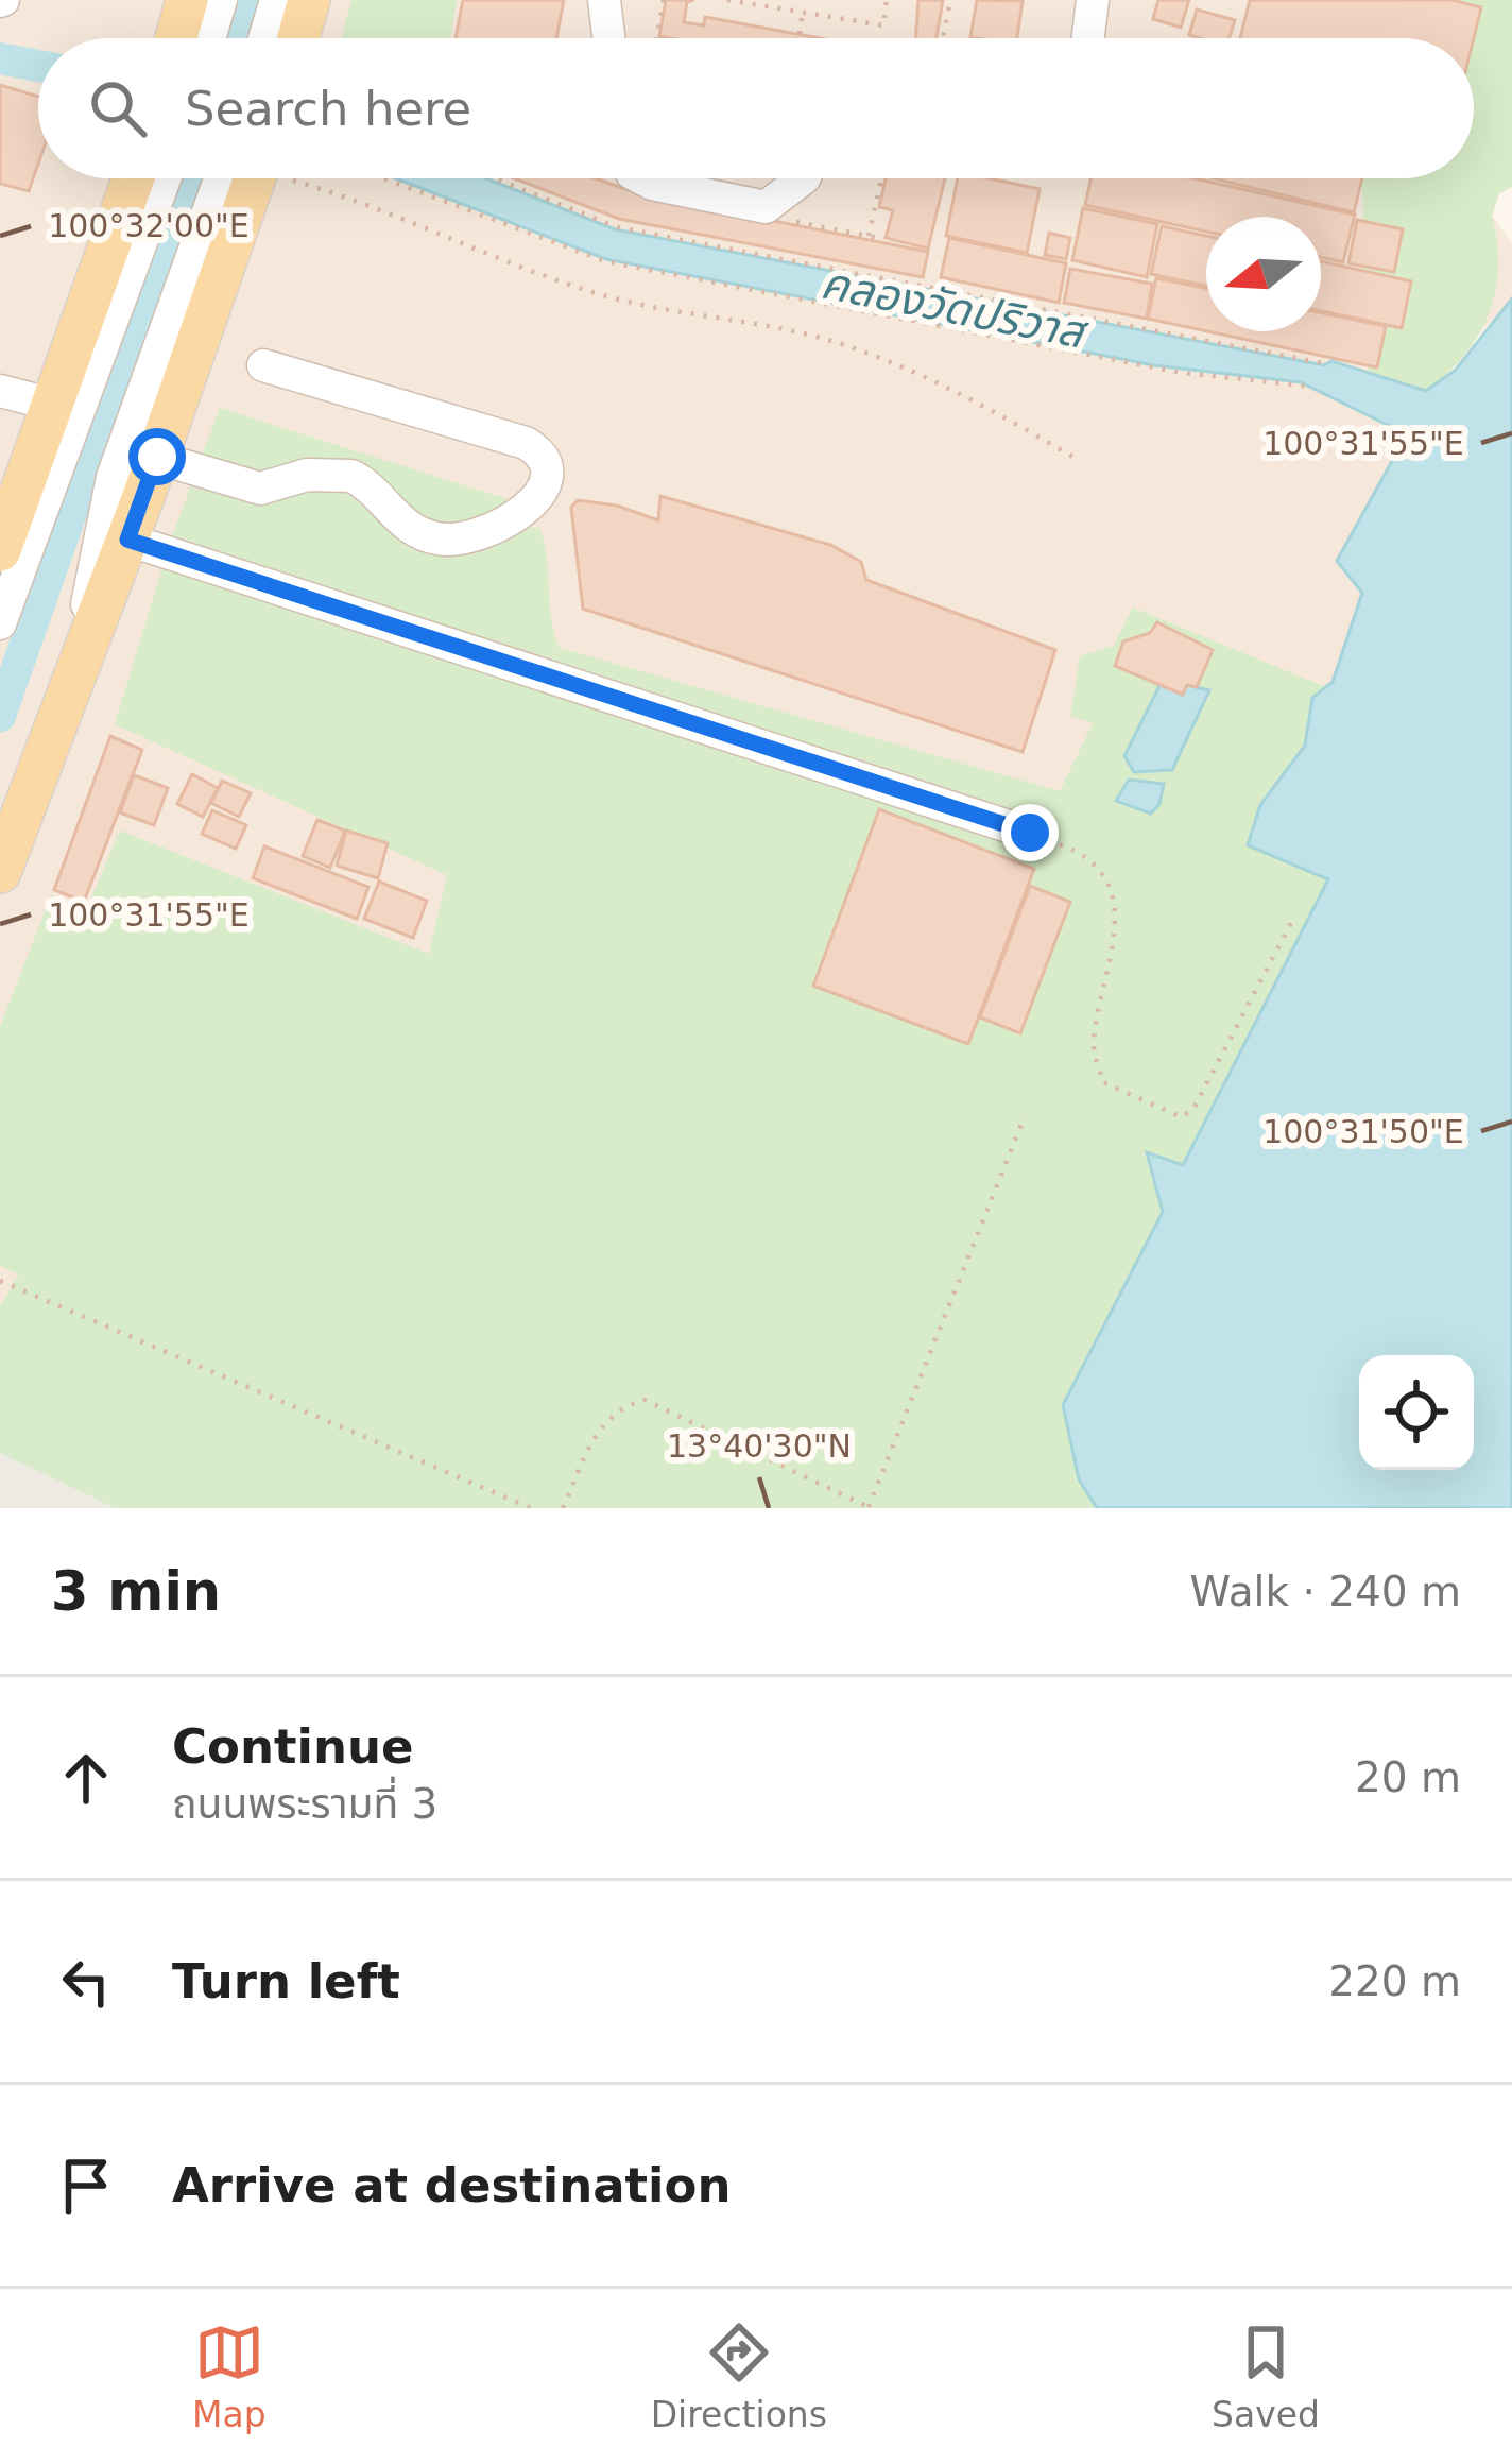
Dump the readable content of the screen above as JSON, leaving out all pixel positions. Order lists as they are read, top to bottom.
{
  "water": ["คลองวัดปริวาส"],
  "north": "left",
  "page": {
    "search": "Search here",
    "heading": ["3 min", "Walk · 240 m"],
    "list": [
      ["Continue", "ถนนพระรามที่ 3", "20 m"],
      ["Turn left", "220 m"],
      "Arrive at destination"
    ],
    "nav": ["Map", "Directions", "Saved"]
  },
  "coordinates": [
    "100°32'00\"E",
    "100°31'55\"E",
    "100°31'50\"E",
    "13°40'30\"N"
  ]
}
